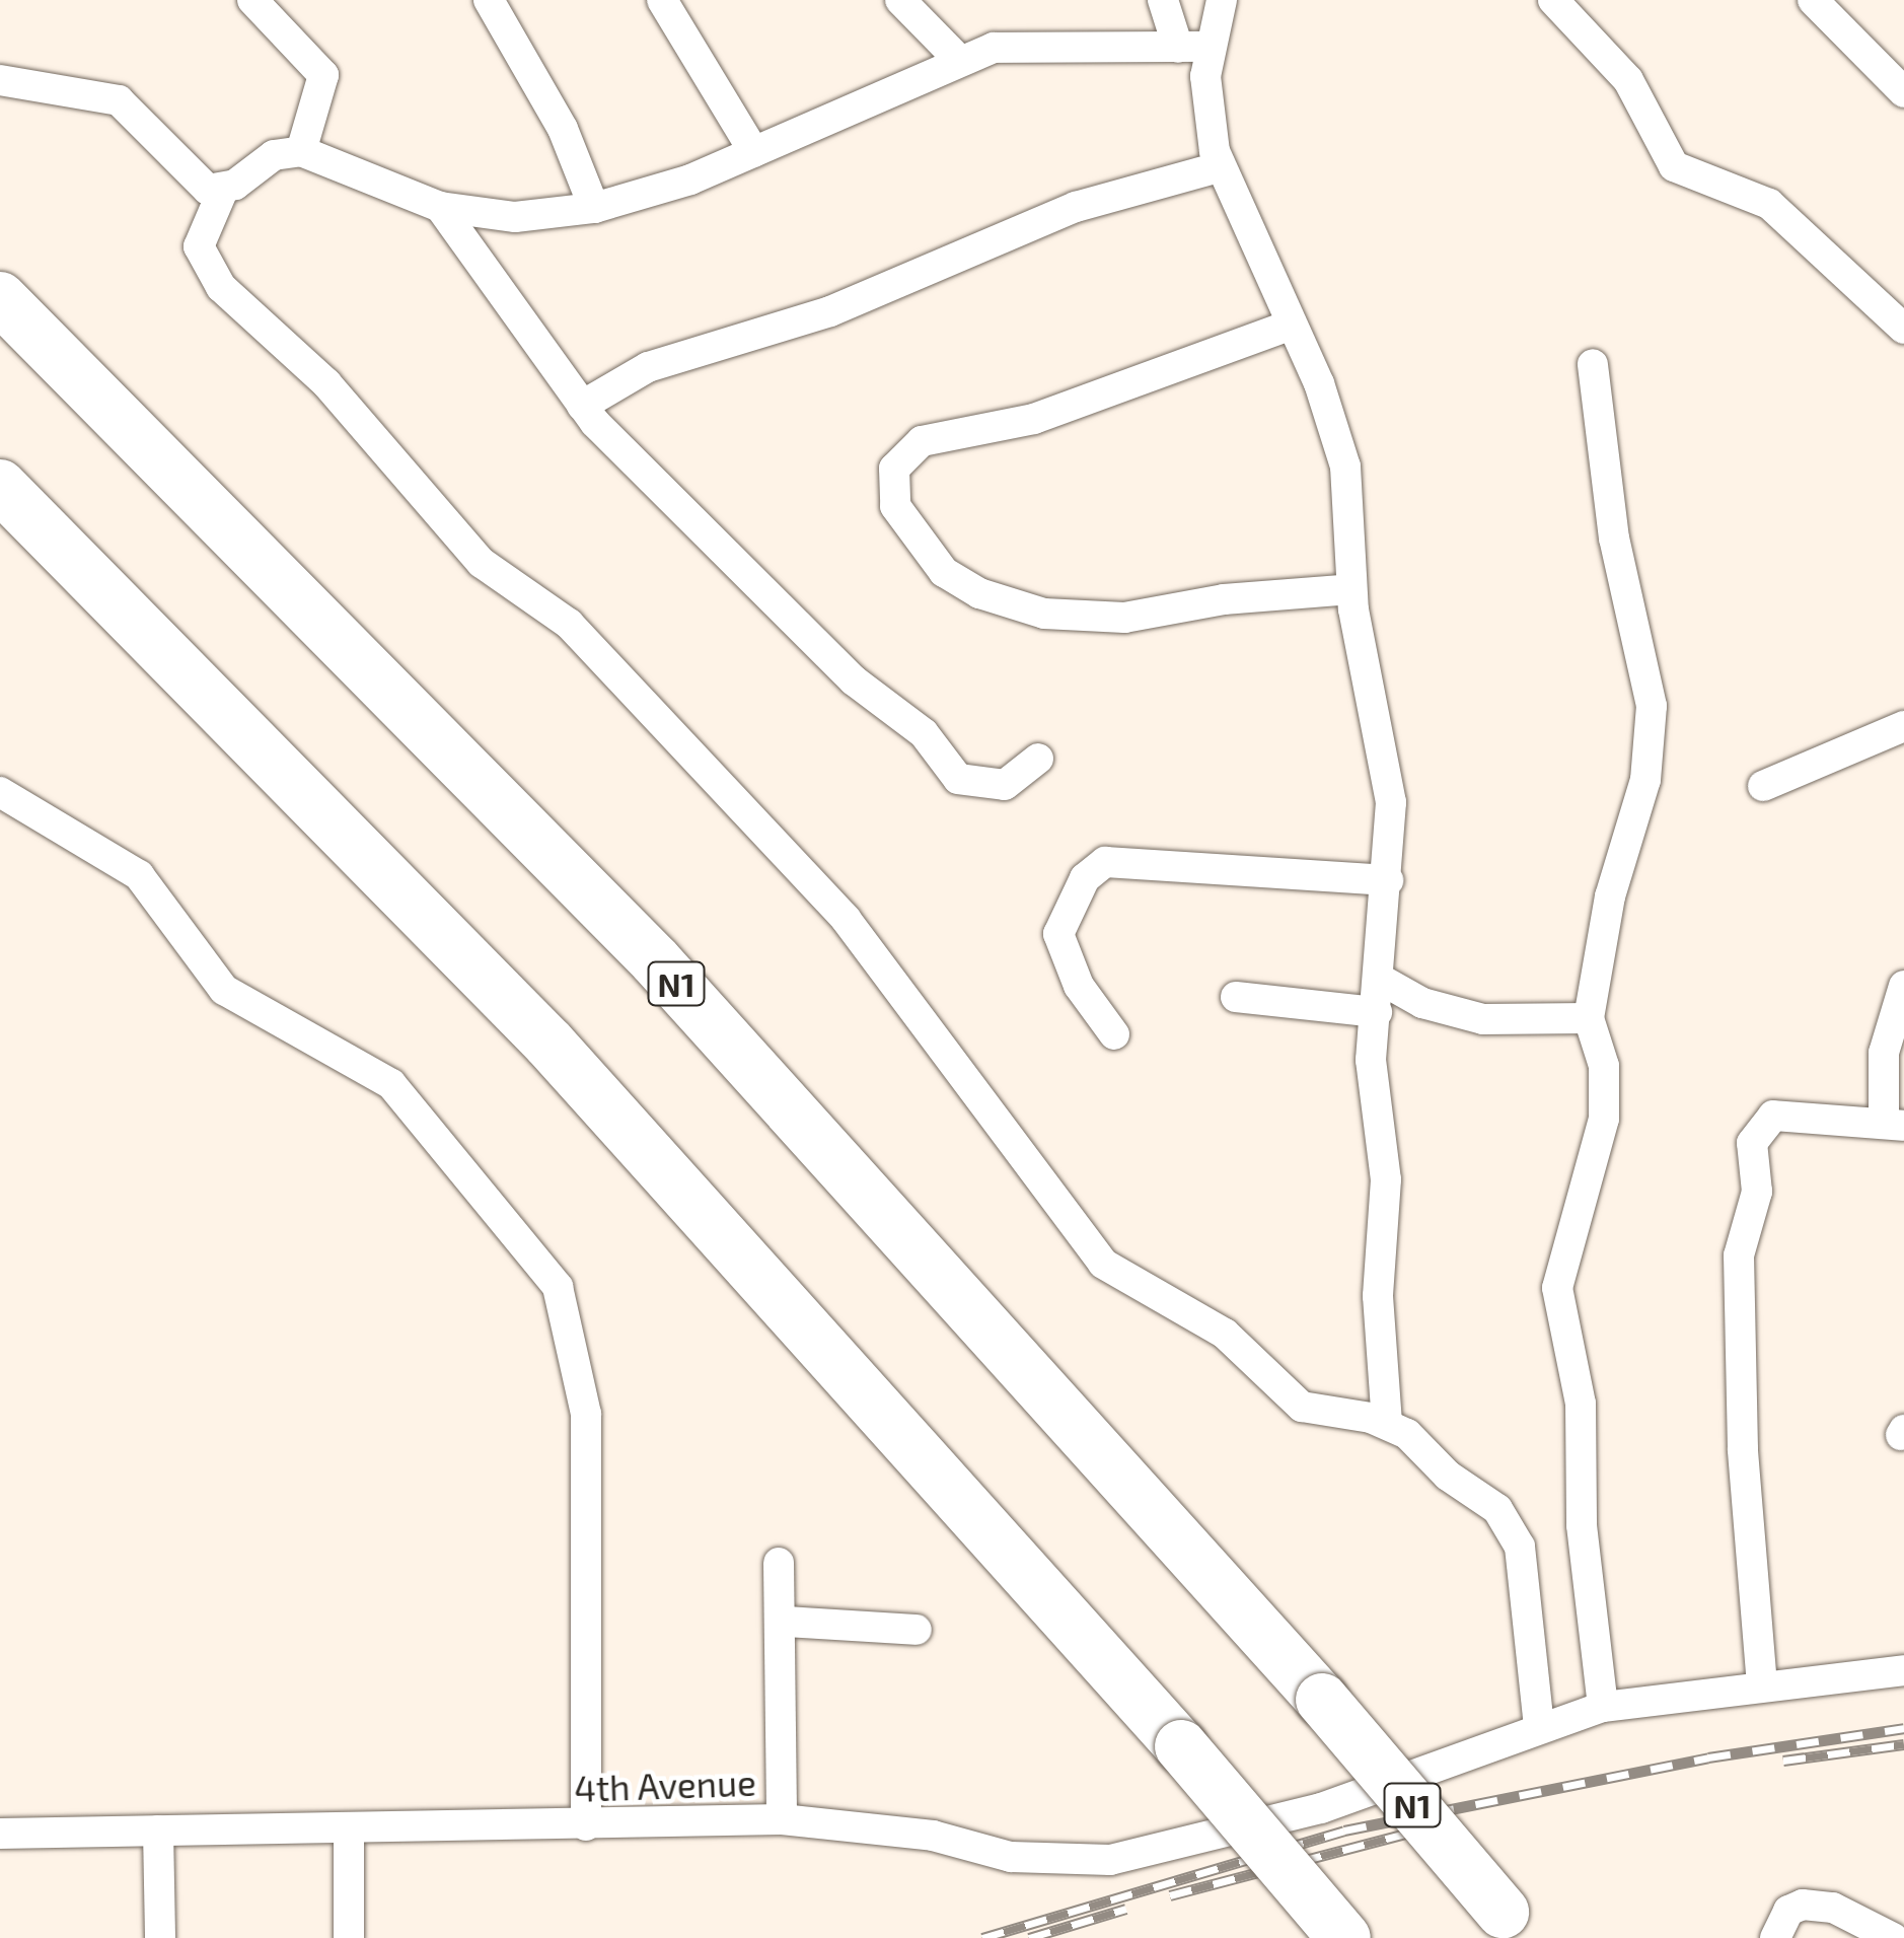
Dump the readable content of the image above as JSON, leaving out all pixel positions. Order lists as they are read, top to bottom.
{
  "streets": {
    "highway": ["N1"],
    "street": ["4th Avenue"]
  }
}
